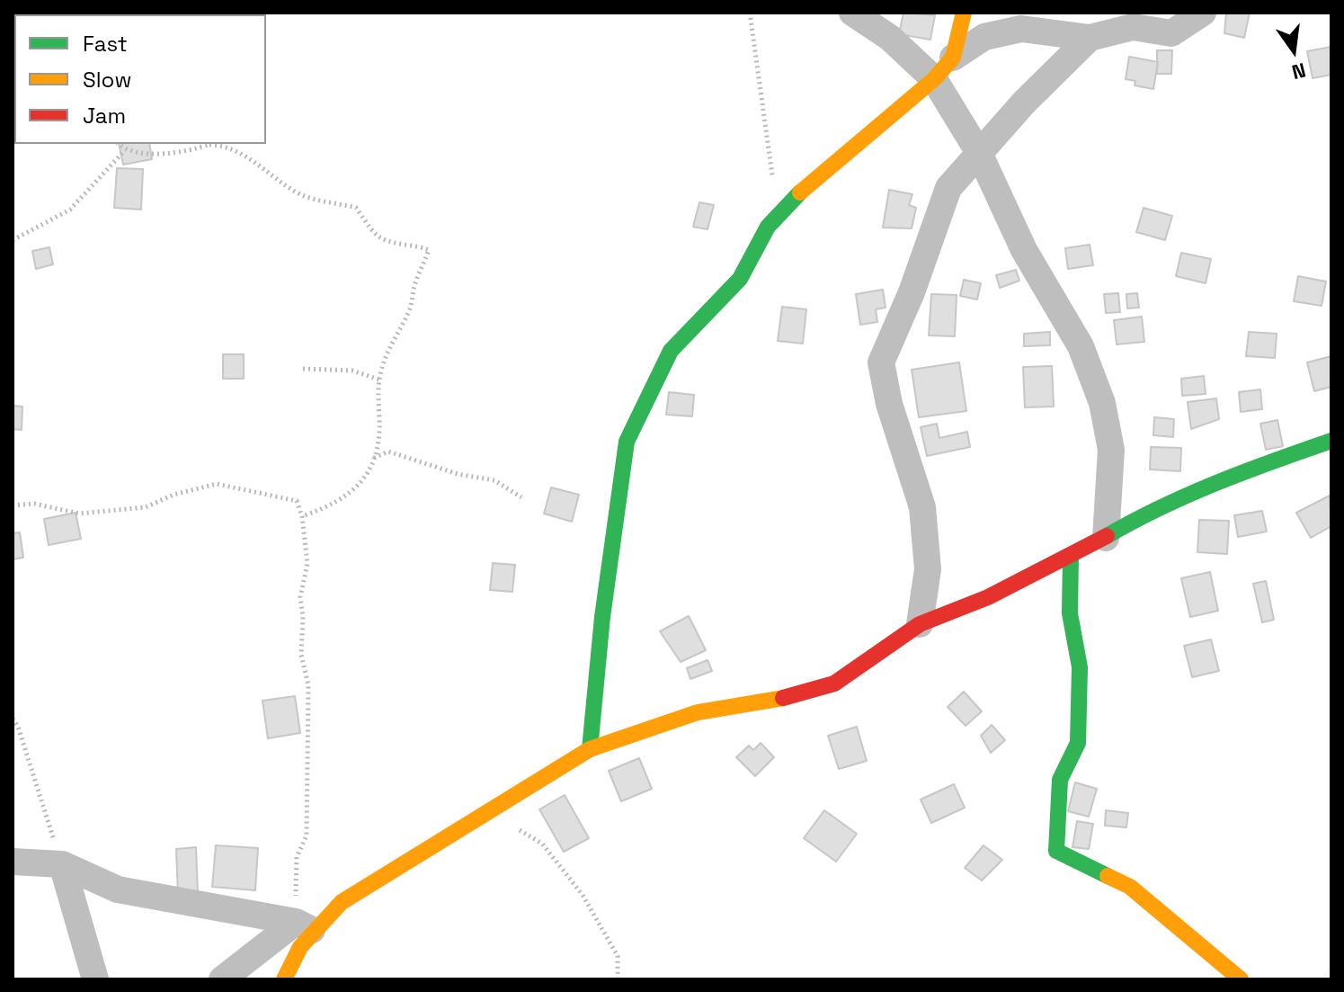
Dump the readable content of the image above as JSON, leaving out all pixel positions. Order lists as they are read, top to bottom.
{
  "legend": ["Fast", "Slow", "Jam"],
  "north": "bottom"
}
